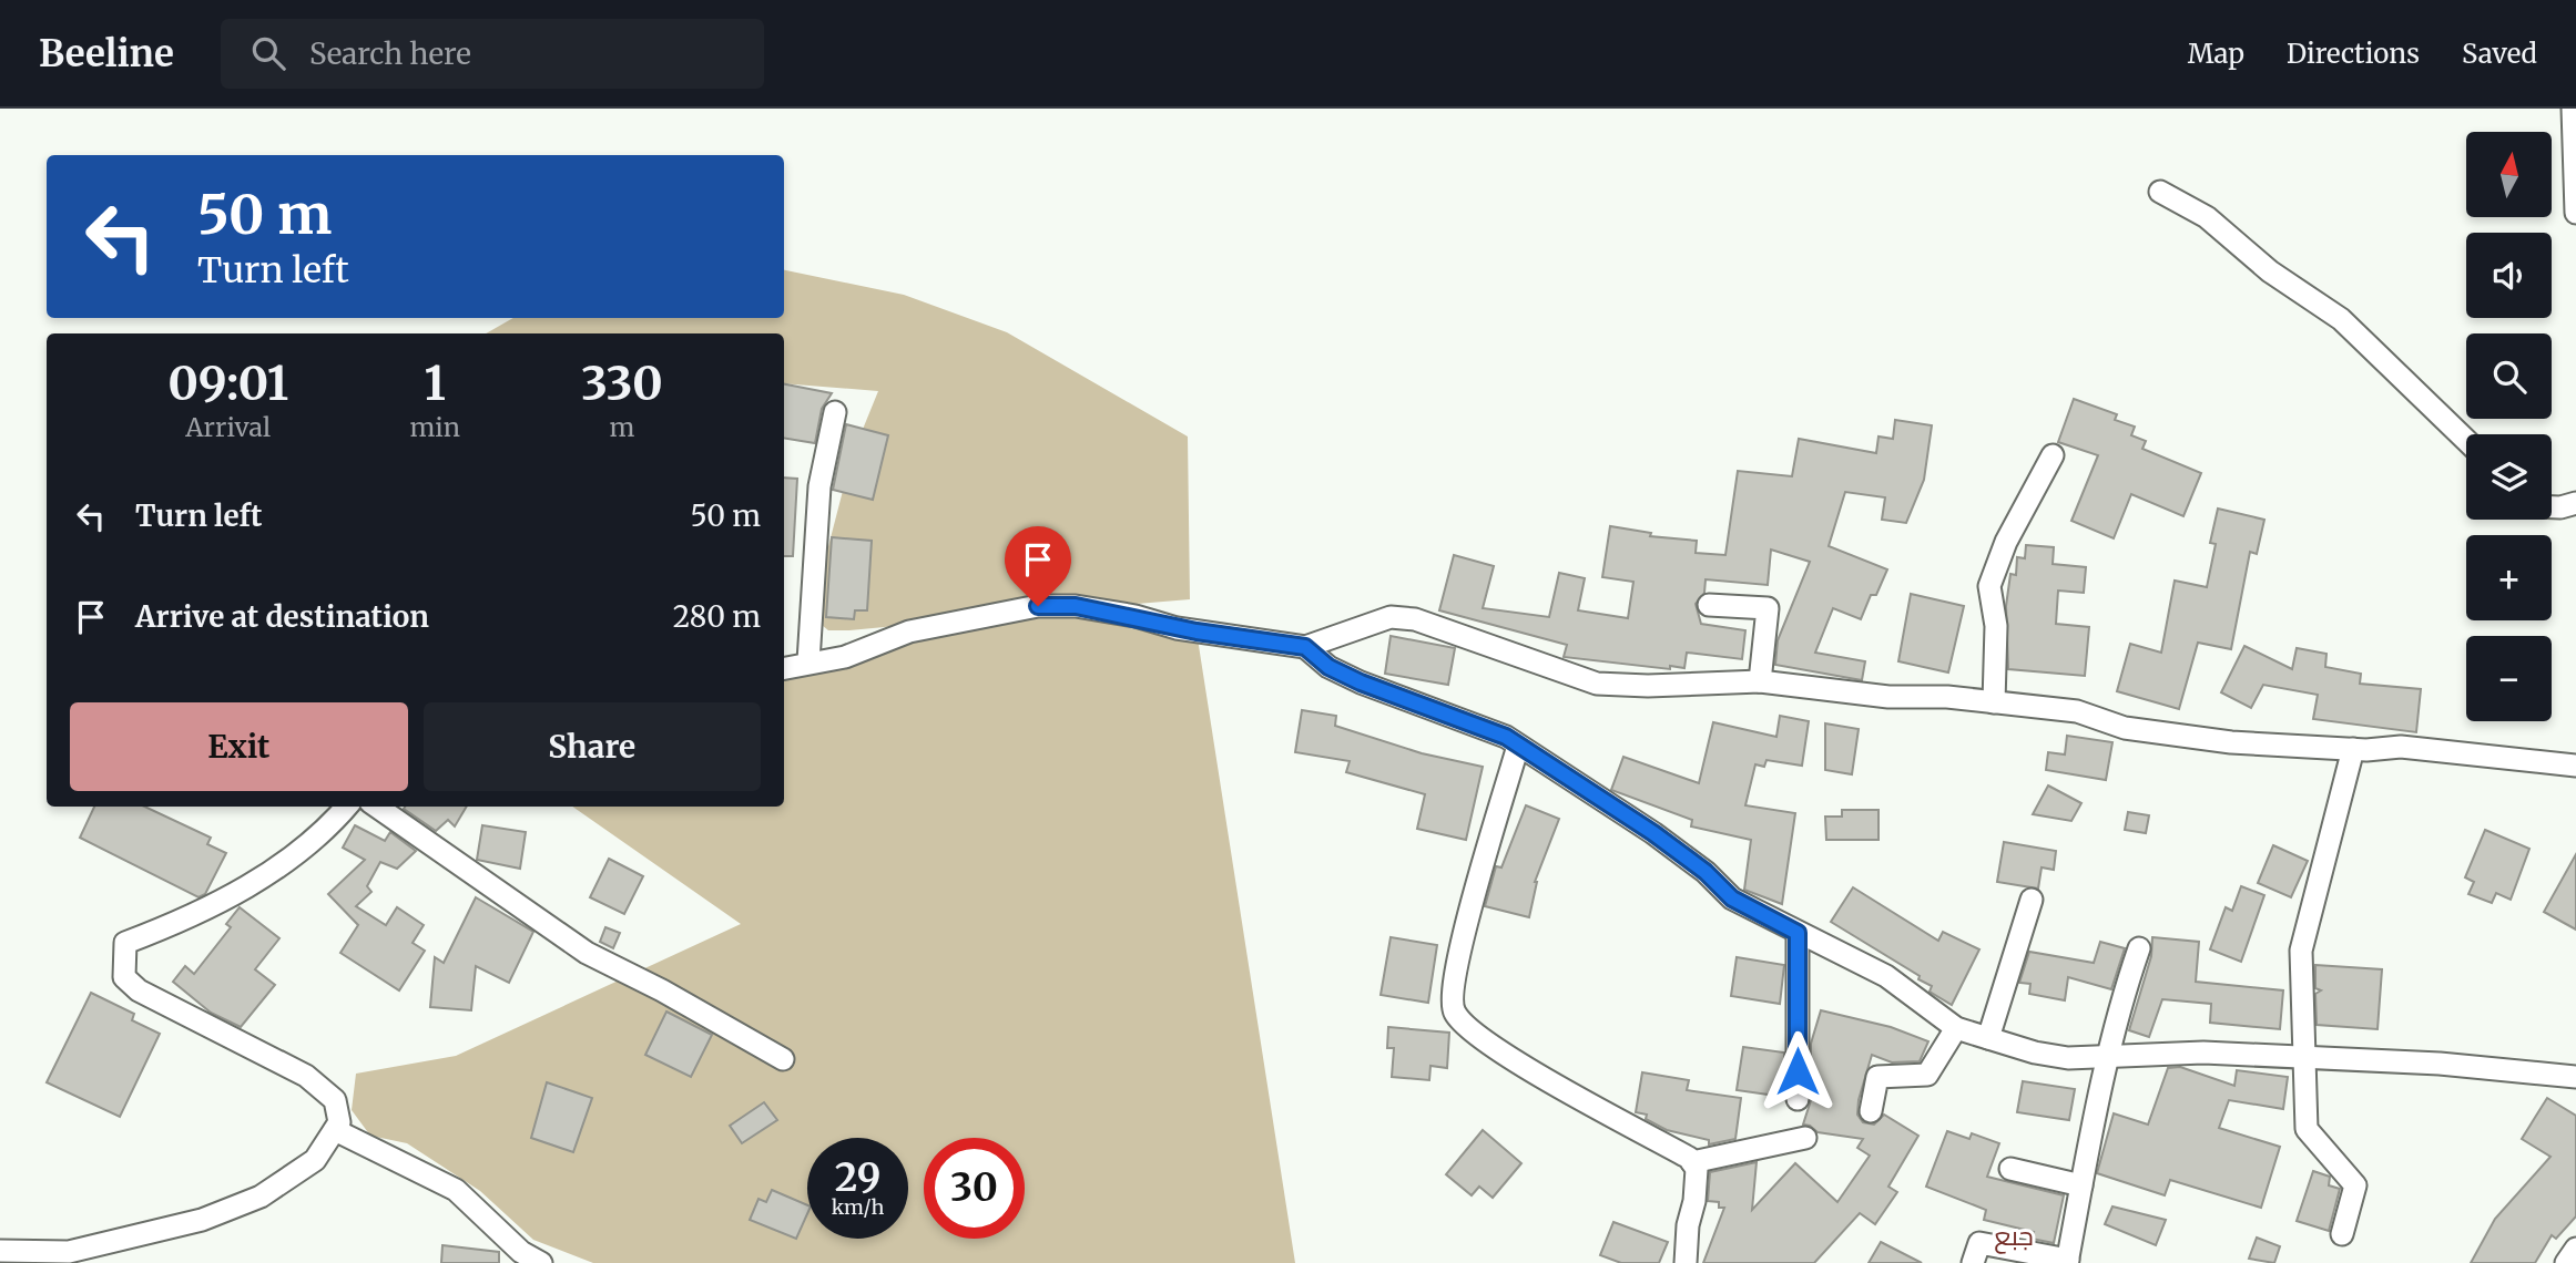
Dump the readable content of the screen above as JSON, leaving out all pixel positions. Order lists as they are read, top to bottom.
{
  "districts": ["جبع"],
  "north": "top",
  "page": {
    "header": "Beeline",
    "search": "Search here",
    "nav": ["Map", "Directions", "Saved"],
    "map_buttons": ["+", "−"],
    "turn": ["50 m", "Turn left"],
    "eta": [
      "09:01",
      "Arrival",
      "1",
      "min",
      "330",
      "m"
    ],
    "list": [
      {
        "name": "Turn left",
        "value": "50 m"
      },
      {
        "name": "Arrive at destination",
        "value": "280 m"
      }
    ],
    "buttons": ["Exit", "Share"],
    "speed": "29 km/h",
    "limit": "30"
  }
}
